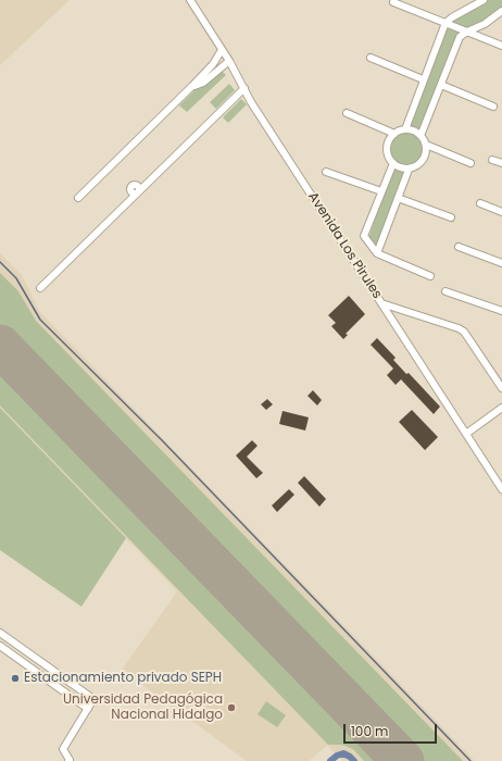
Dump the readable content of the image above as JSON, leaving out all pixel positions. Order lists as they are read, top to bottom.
{
  "streets": {
    "street": ["Avenida Los Pirules"]
  },
  "places": ["Estacionamiento privado SEPH", "Universidad Pedagógica Nacional Hidalgo"],
  "scale_bar": "100 m"
}
